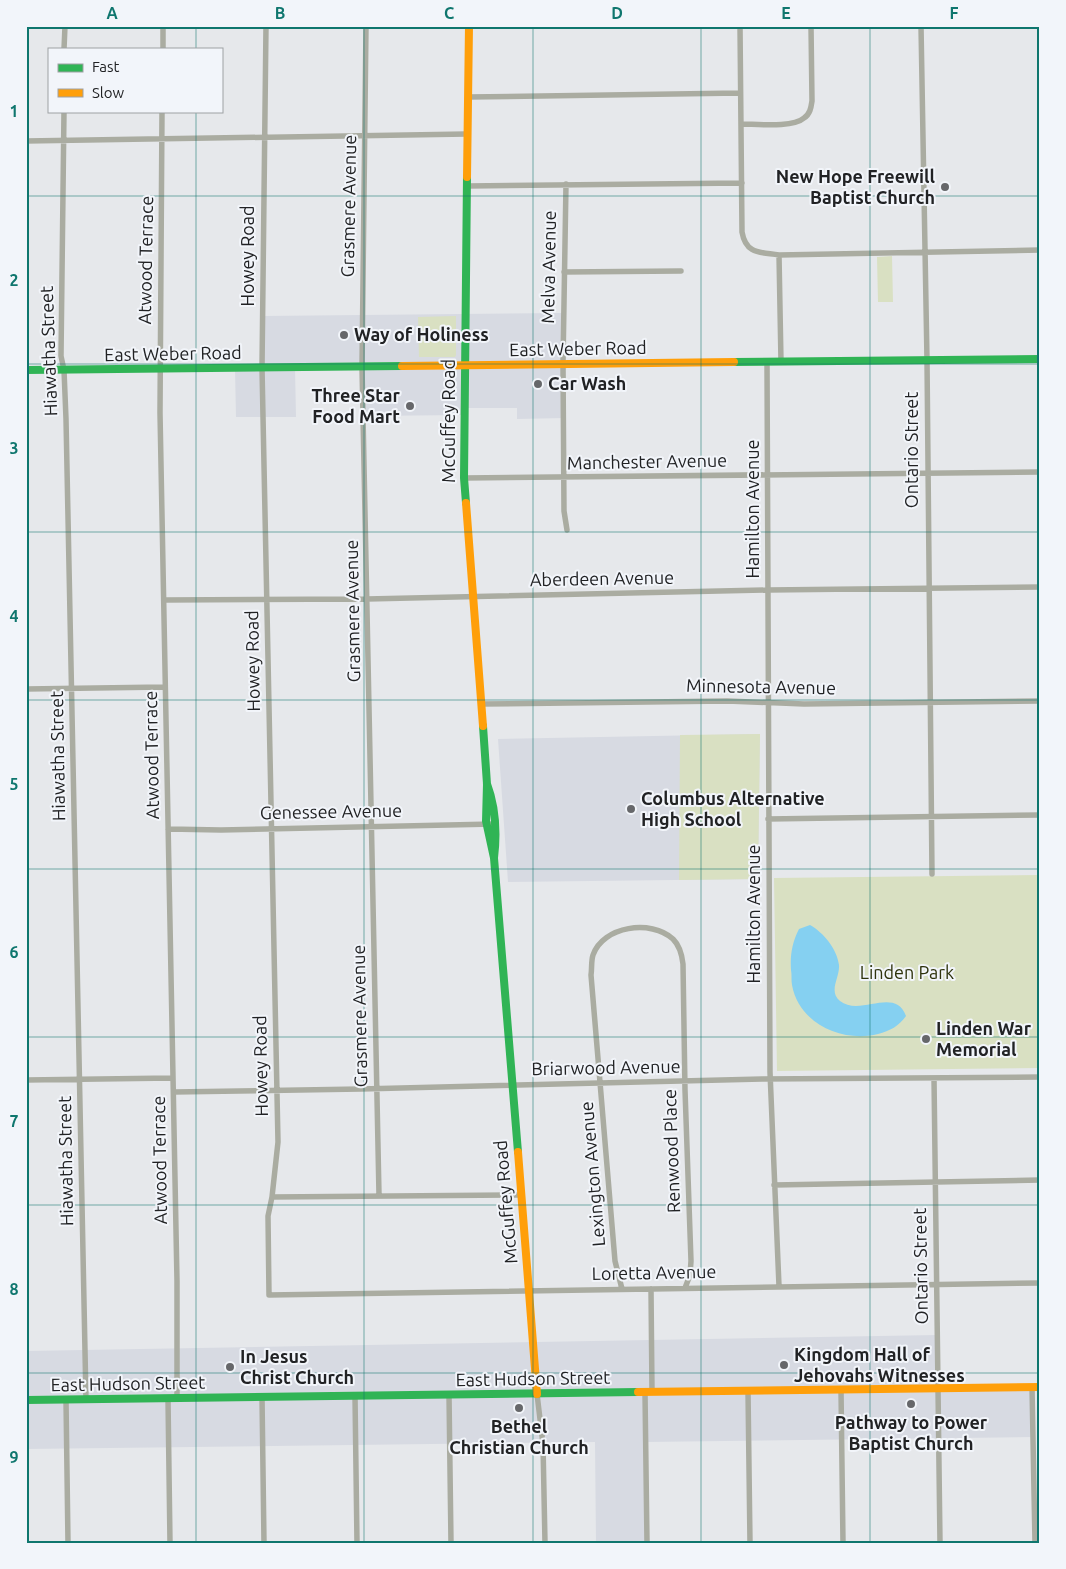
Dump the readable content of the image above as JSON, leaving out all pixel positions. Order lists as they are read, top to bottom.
{
  "streets": {
    "street": [
      "Grasmere Avenue",
      "Howey Road",
      "Atwood Terrace",
      "Melva Avenue",
      "East Weber Road",
      "Hiawatha Street",
      "McGuffey Road",
      "Ontario Street",
      "Manchester Avenue",
      "Hamilton Avenue",
      "Aberdeen Avenue",
      "Minnesota Avenue",
      "Genessee Avenue",
      "Briarwood Avenue",
      "Renwood Place",
      "Lexington Avenue",
      "Loretta Avenue",
      "East Hudson Street"
    ]
  },
  "crossings": [
    ["Grasmere Avenue", "East Weber Road"],
    ["Grasmere Avenue", "Aberdeen Avenue"],
    ["Grasmere Avenue", "Genessee Avenue"],
    ["Grasmere Avenue", "Briarwood Avenue"],
    ["Howey Road", "East Weber Road"],
    ["Howey Road", "Aberdeen Avenue"],
    ["Howey Road", "Genessee Avenue"],
    ["Howey Road", "Briarwood Avenue"],
    ["Howey Road", "Loretta Avenue"],
    ["Atwood Terrace", "East Weber Road"],
    ["Atwood Terrace", "Aberdeen Avenue"],
    ["Atwood Terrace", "Genessee Avenue"],
    ["Atwood Terrace", "Briarwood Avenue"],
    ["Atwood Terrace", "East Hudson Street"],
    ["Melva Avenue", "East Weber Road"],
    ["Melva Avenue", "Manchester Avenue"],
    ["East Weber Road", "Hiawatha Street"],
    ["East Weber Road", "McGuffey Road"],
    ["East Weber Road", "Ontario Street"],
    ["East Weber Road", "Hamilton Avenue"],
    ["Hiawatha Street", "East Hudson Street"],
    ["McGuffey Road", "Manchester Avenue"],
    ["McGuffey Road", "Aberdeen Avenue"],
    ["McGuffey Road", "Minnesota Avenue"],
    ["McGuffey Road", "Genessee Avenue"],
    ["McGuffey Road", "Briarwood Avenue"],
    ["McGuffey Road", "Loretta Avenue"],
    ["McGuffey Road", "East Hudson Street"],
    ["Ontario Street", "Manchester Avenue"],
    ["Ontario Street", "Aberdeen Avenue"],
    ["Ontario Street", "Minnesota Avenue"],
    ["Ontario Street", "Briarwood Avenue"],
    ["Ontario Street", "Loretta Avenue"],
    ["Ontario Street", "East Hudson Street"],
    ["Manchester Avenue", "Hamilton Avenue"],
    ["Hamilton Avenue", "Aberdeen Avenue"],
    ["Hamilton Avenue", "Minnesota Avenue"],
    ["Hamilton Avenue", "Briarwood Avenue"],
    ["Hamilton Avenue", "Loretta Avenue"],
    ["Briarwood Avenue", "Renwood Place"],
    ["Briarwood Avenue", "Lexington Avenue"],
    ["Renwood Place", "Lexington Avenue"],
    ["Renwood Place", "Loretta Avenue"],
    ["Lexington Avenue", "Loretta Avenue"]
  ],
  "parks": ["Linden Park"],
  "places": [
    "New Hope Freewill Baptist Church",
    "Way of Holiness",
    "Car Wash",
    "Three Star Food Mart",
    "Columbus Alternative High School",
    "Linden War Memorial",
    "Kingdom Hall of Jehovahs Witnesses",
    "In Jesus Christ Church",
    "Pathway to Power Baptist Church",
    "Bethel Christian Church"
  ],
  "legend": ["Fast", "Slow"],
  "grid": {
    "columns": [
      "A",
      "B",
      "C",
      "D",
      "E",
      "F"
    ],
    "rows": [
      "1",
      "2",
      "3",
      "4",
      "5",
      "6",
      "7",
      "8",
      "9"
    ]
  }
}
